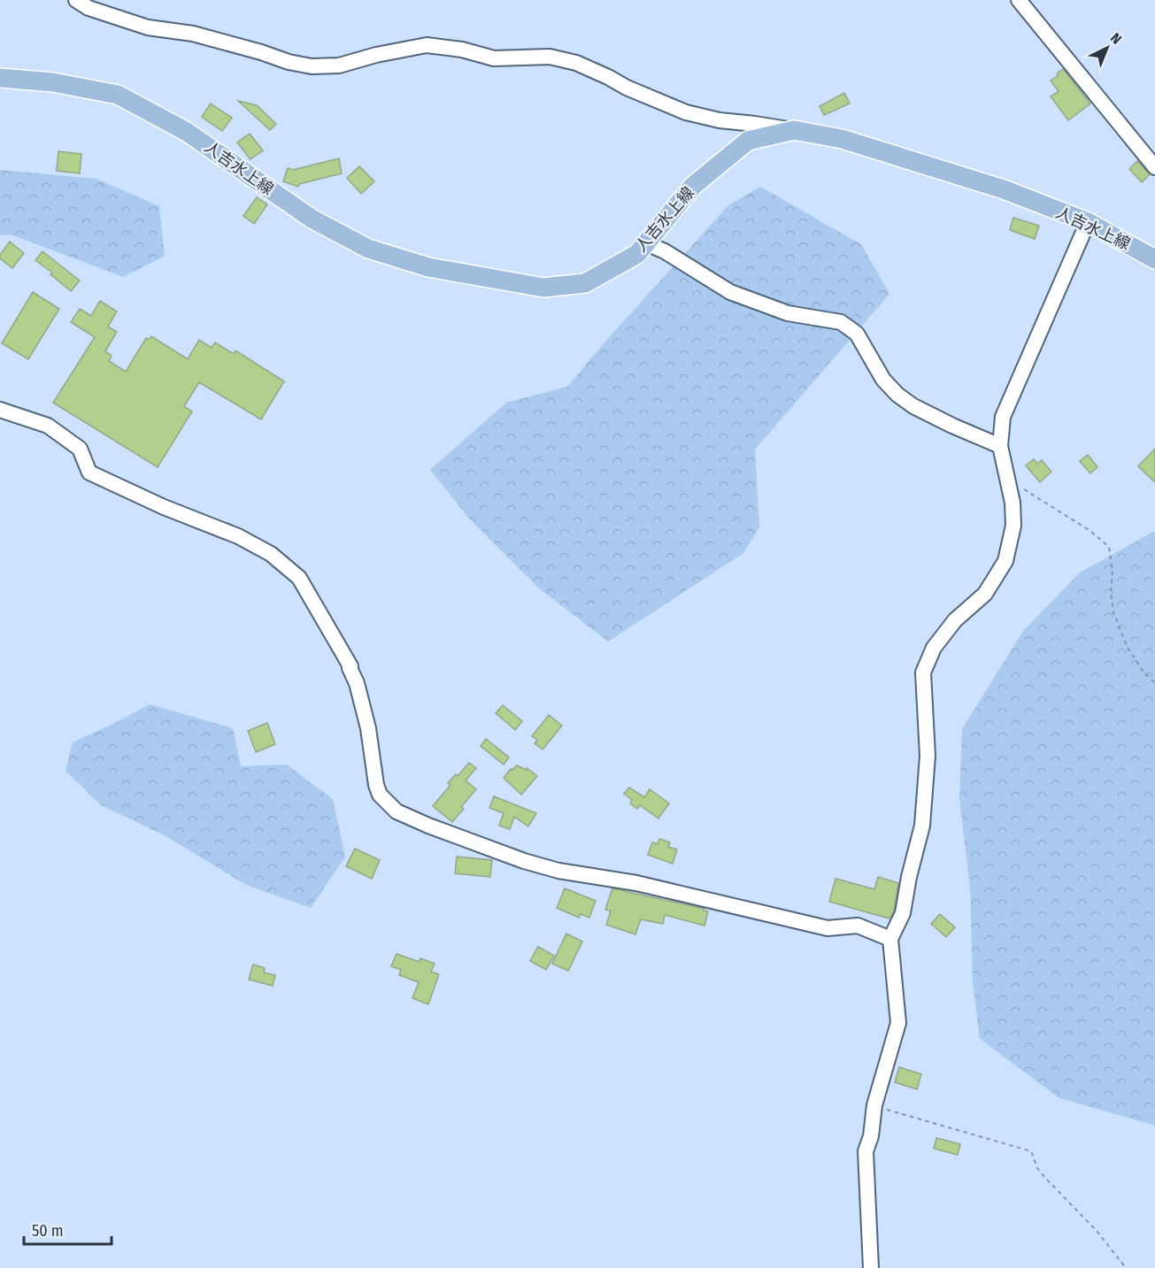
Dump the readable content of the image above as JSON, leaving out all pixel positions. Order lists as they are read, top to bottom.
{
  "streets": {
    "main road": ["人吉水上線"]
  },
  "scale_bar": "50 m",
  "north": "top right"
}
